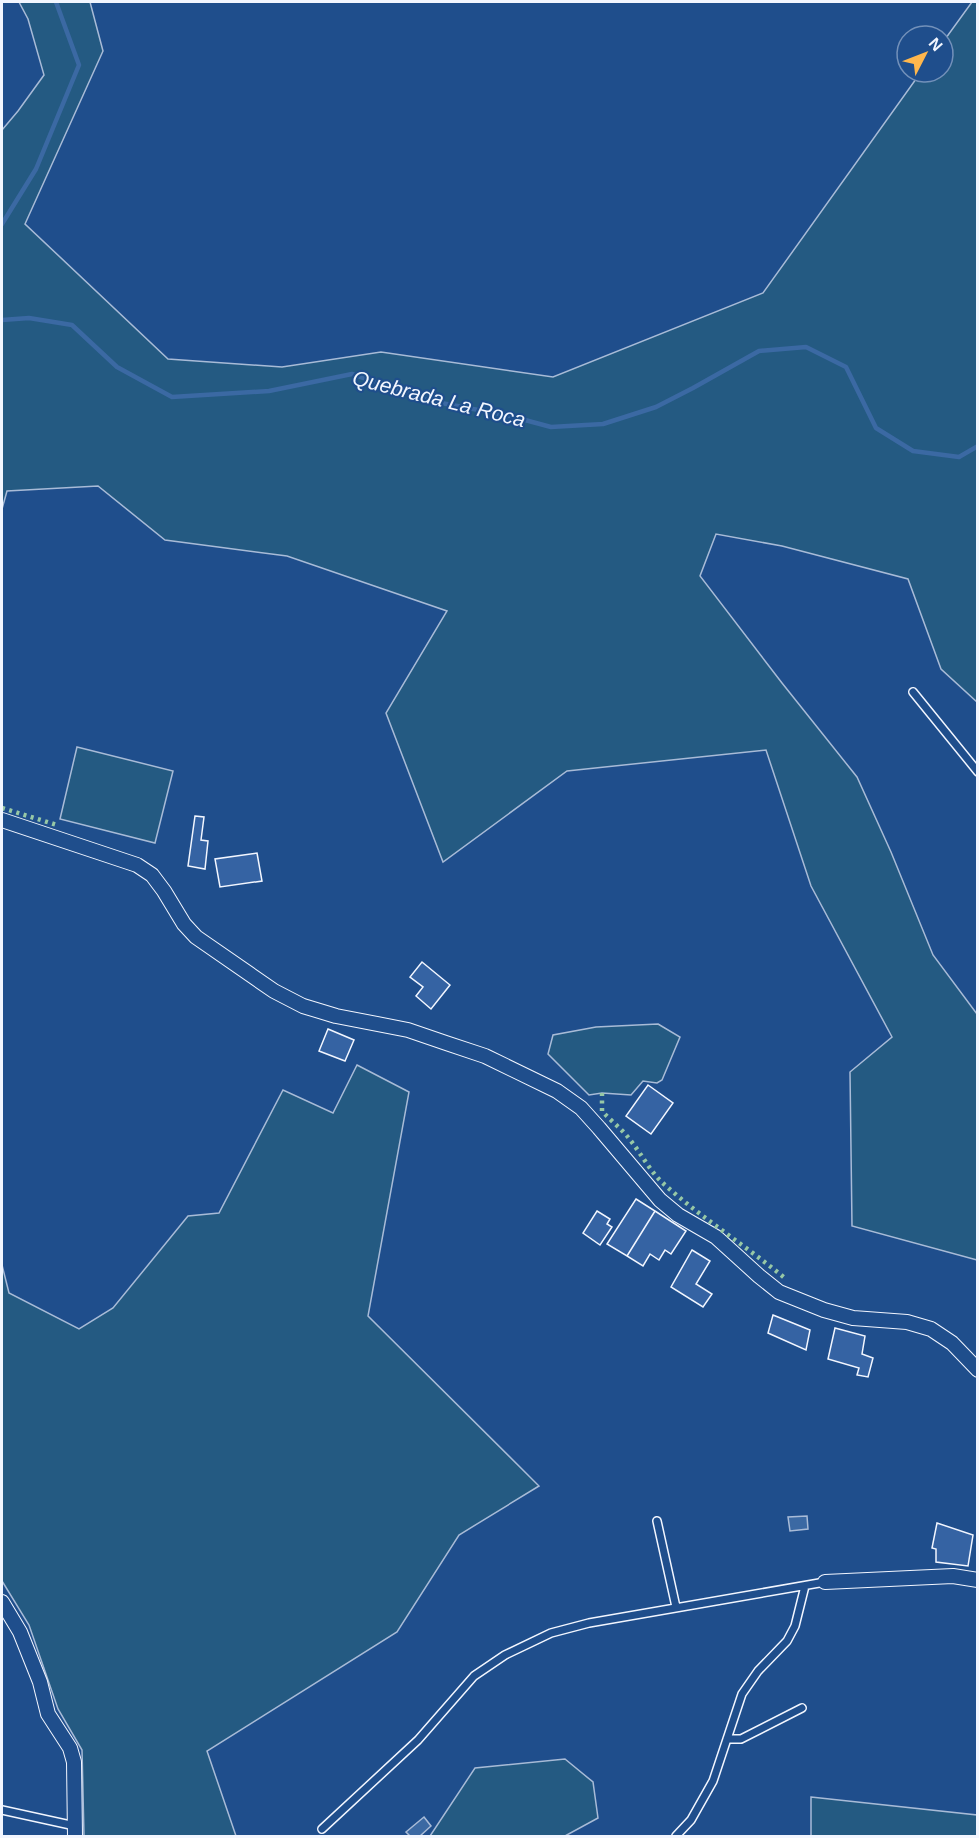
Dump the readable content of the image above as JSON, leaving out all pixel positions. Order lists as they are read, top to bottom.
{
  "water": ["Quebrada La Roca"],
  "north": "top right"
}
